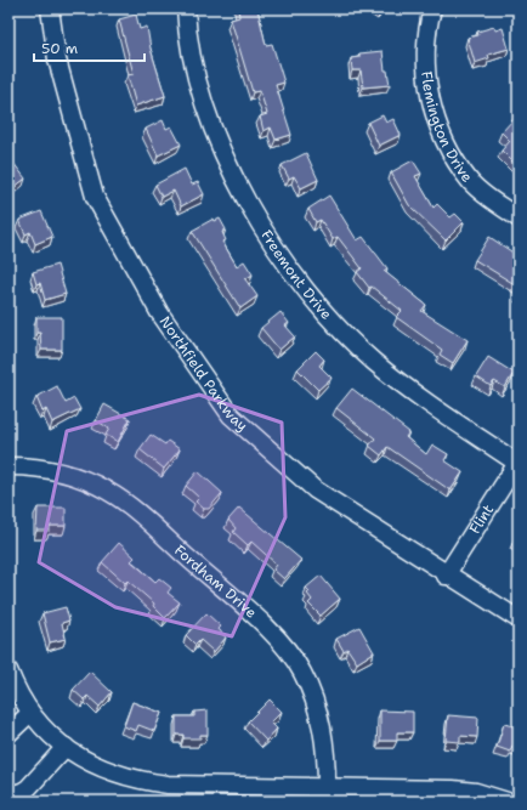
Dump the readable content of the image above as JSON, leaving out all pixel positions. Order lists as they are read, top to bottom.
{
  "streets": {
    "street": [
      "Flemington Drive",
      "Freemont Drive",
      "Northfield Parkway",
      "Flint",
      "Fordham Drive"
    ]
  },
  "crossings": [
    ["Freemont Drive", "Flint"],
    ["Northfield Parkway", "Flint"]
  ],
  "scale_bar": "50 m"
}
